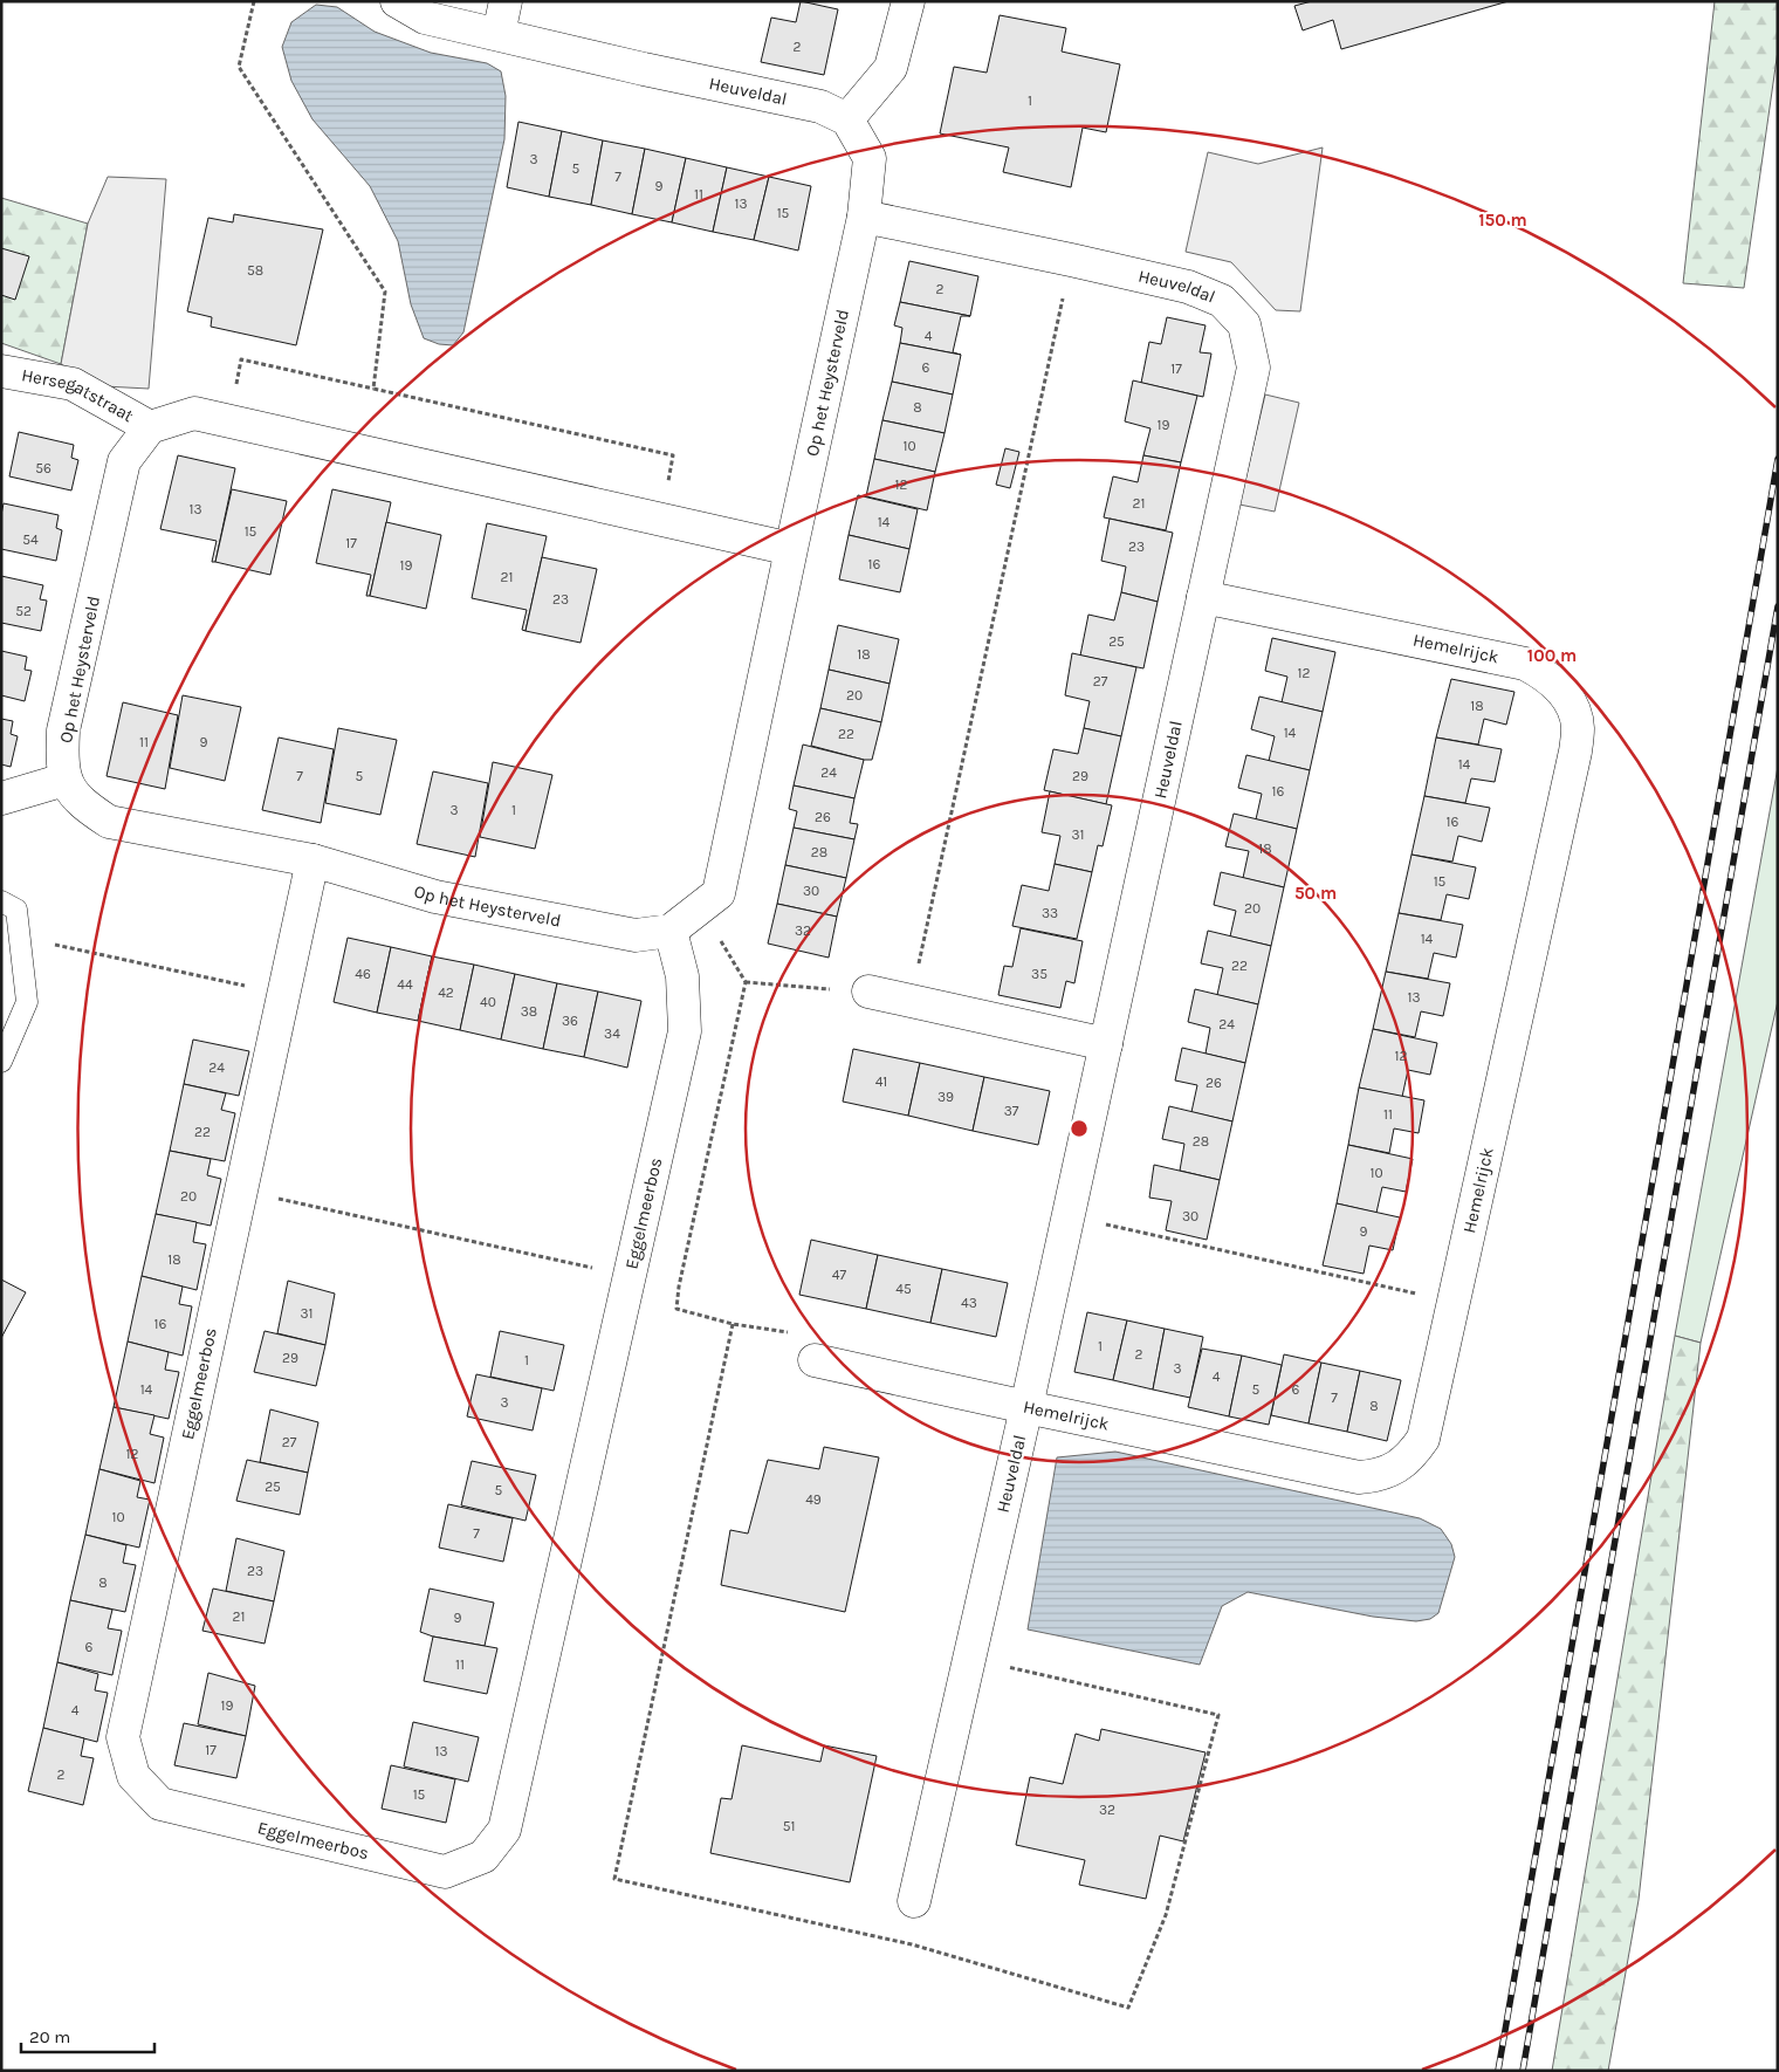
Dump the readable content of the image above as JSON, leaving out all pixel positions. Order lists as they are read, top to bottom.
{
  "streets": {
    "street": [
      "Heuveldal",
      "Op het Heysterveld",
      "Hersegatstraat",
      "Hemelrijck",
      "Eggelmeerbos"
    ]
  },
  "crossings": [
    ["Heuveldal", "Op het Heysterveld"],
    ["Heuveldal", "Hemelrijck"],
    ["Op het Heysterveld", "Hersegatstraat"],
    ["Op het Heysterveld", "Eggelmeerbos"]
  ],
  "house_numbers": [
    "2",
    "1",
    "3",
    "5",
    "7",
    "9",
    "11",
    "13",
    "15",
    "58",
    "2",
    "4",
    "6",
    "17",
    "8",
    "19",
    "10",
    "56",
    "12",
    "21",
    "13",
    "14",
    "15",
    "54",
    "17",
    "23",
    "16",
    "19",
    "21",
    "23",
    "52",
    "25",
    "18",
    "12",
    "27",
    "20",
    "18",
    "14",
    "22",
    "11",
    "9",
    "14",
    "24",
    "7",
    "5",
    "29",
    "16",
    "3",
    "1",
    "26",
    "16",
    "31",
    "18",
    "28",
    "15",
    "30",
    "20",
    "33",
    "32",
    "14",
    "22",
    "46",
    "35",
    "44",
    "42",
    "13",
    "40",
    "38",
    "36",
    "24",
    "34",
    "12",
    "24",
    "41",
    "26",
    "39",
    "37",
    "11",
    "22",
    "28",
    "10",
    "20",
    "30",
    "9",
    "18",
    "47",
    "45",
    "43",
    "31",
    "16",
    "1",
    "2",
    "29",
    "1",
    "3",
    "4",
    "14",
    "5",
    "6",
    "7",
    "3",
    "8",
    "27",
    "12",
    "25",
    "5",
    "49",
    "10",
    "7",
    "23",
    "8",
    "21",
    "9",
    "6",
    "11",
    "19",
    "4",
    "17",
    "13",
    "2",
    "15",
    "32",
    "51"
  ],
  "scale_bar": "20 m",
  "rings": ["150 m", "100 m", "50 m"]
}
